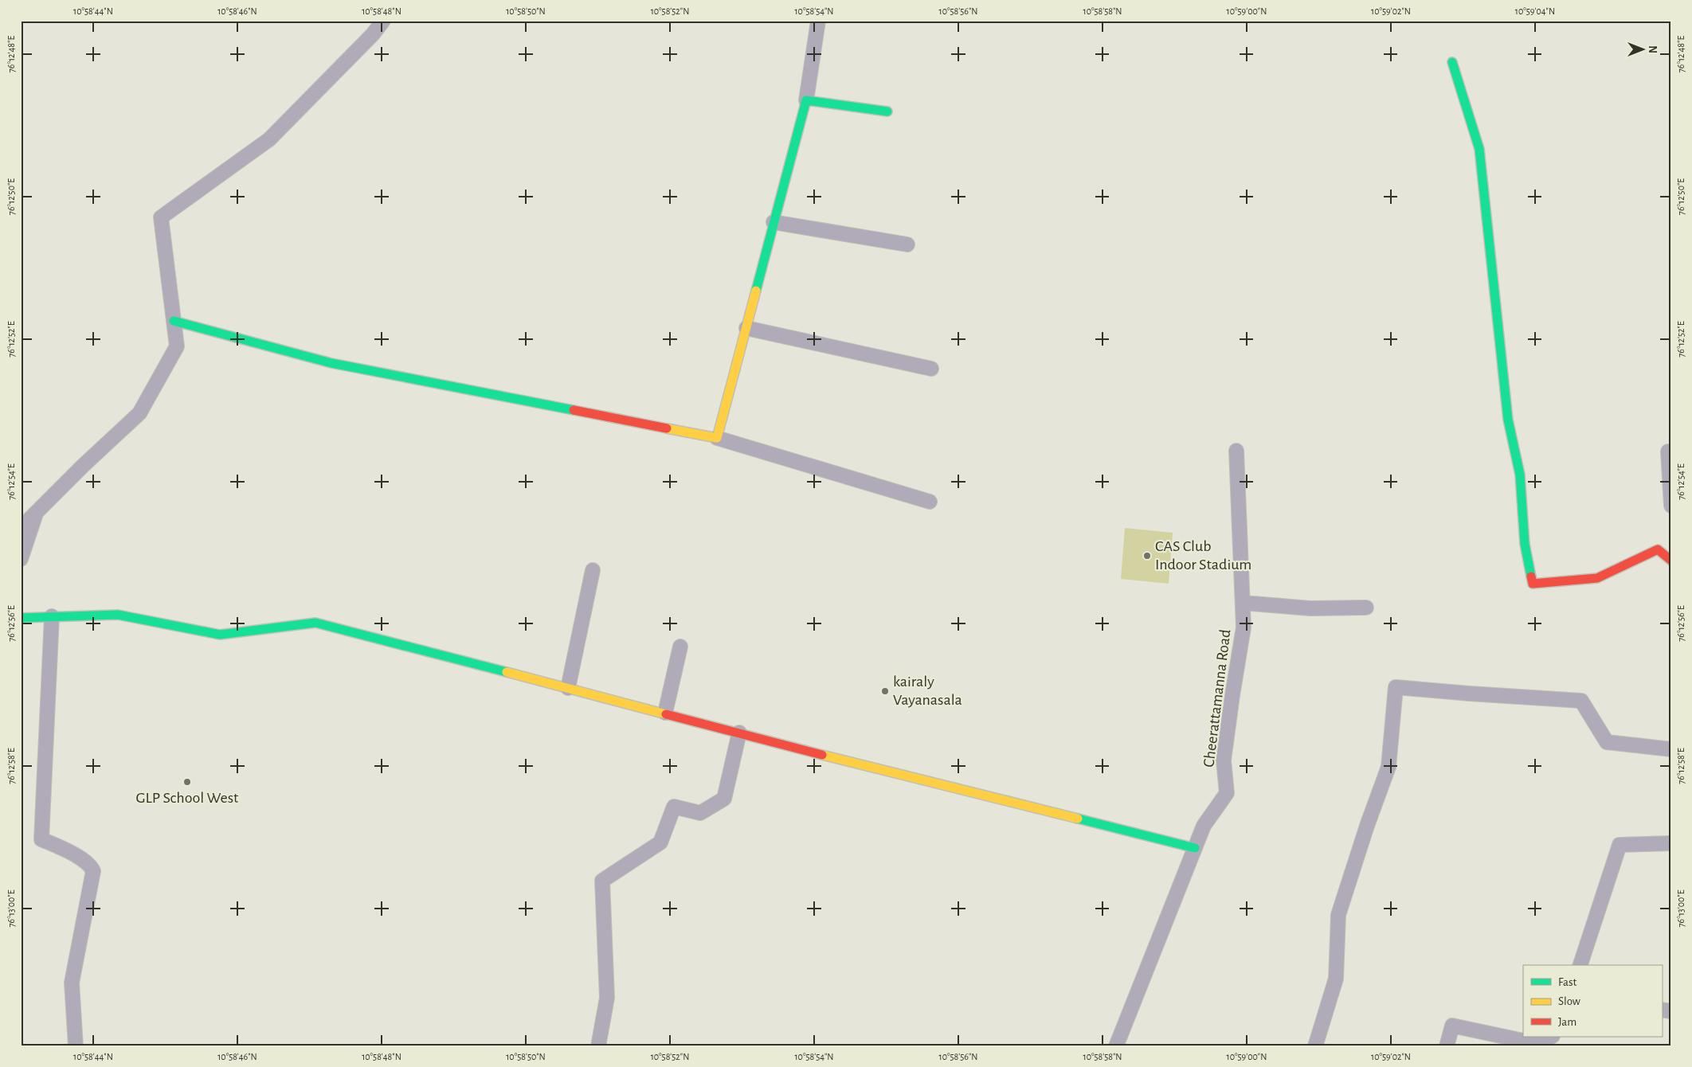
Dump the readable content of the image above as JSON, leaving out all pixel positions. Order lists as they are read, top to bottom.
{
  "streets": {
    "street": ["Cheerattamanna Road"]
  },
  "places": ["CAS Club Indoor Stadium", "kairaly Vayanasala", "GLP School West"],
  "legend": ["Fast", "Slow", "Jam"],
  "north": "right",
  "coordinates": [
    "10°58'44\"N",
    "10°58'46\"N",
    "10°58'48\"N",
    "10°58'50\"N",
    "10°58'52\"N",
    "10°58'54\"N",
    "10°58'56\"N",
    "10°58'58\"N",
    "10°59'00\"N",
    "10°59'02\"N",
    "10°59'04\"N",
    "76°12'48\"E",
    "76°12'50\"E",
    "76°12'52\"E",
    "76°12'54\"E",
    "76°12'56\"E",
    "76°12'58\"E",
    "76°13'00\"E"
  ]
}
